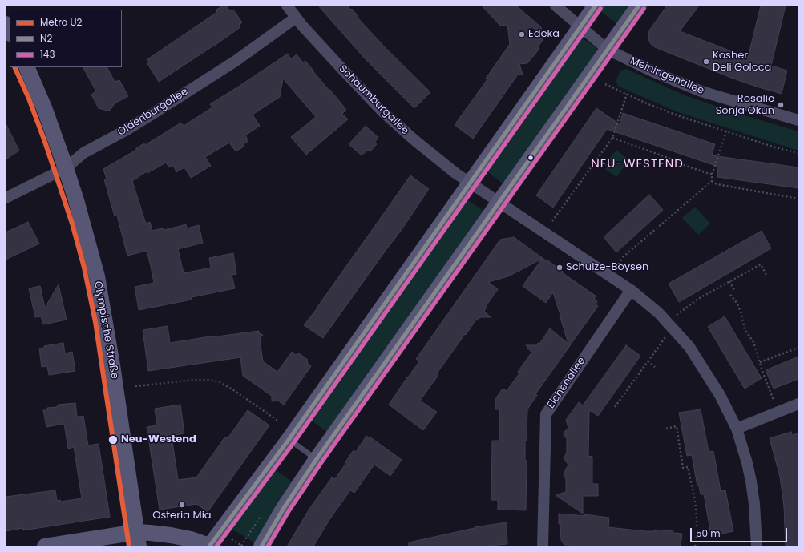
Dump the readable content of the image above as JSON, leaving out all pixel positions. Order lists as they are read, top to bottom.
{
  "streets": {
    "main road": ["Olympische Straße"],
    "street": [
      "Meiningenallee",
      "Schaumburgallee",
      "Oldenburgallee",
      "Eichenallee"
    ]
  },
  "crossings": [
    ["Schaumburgallee", "Oldenburgallee"],
    ["Schaumburgallee", "Eichenallee"],
    ["Oldenburgallee", "Olympische Straße"]
  ],
  "districts": ["NEU-WESTEND"],
  "places": [
    "Edeka",
    "Kosher Deli Golcca",
    "Rosalie Sonja Okun",
    "Schulze-Boysen",
    "Neu-Westend",
    "Osteria Mia"
  ],
  "lines": ["transit line N2", "transit line 143", "metro line U2"],
  "legend": ["Metro U2", "N2", "143"],
  "scale_bar": "50 m"
}
